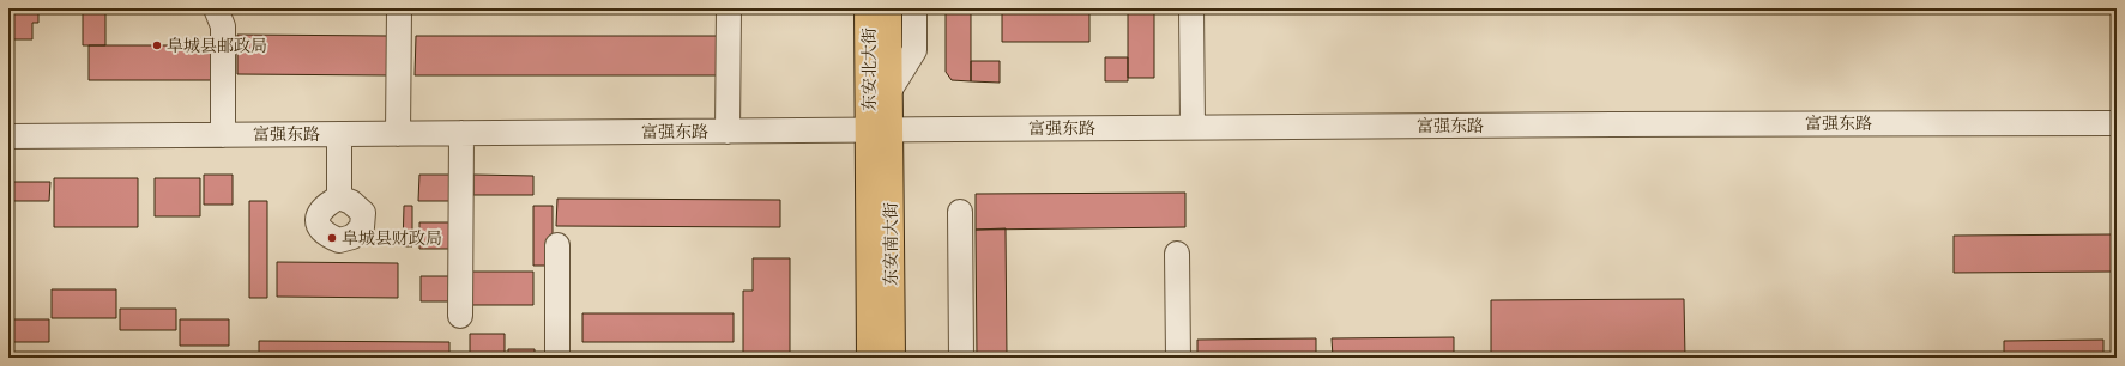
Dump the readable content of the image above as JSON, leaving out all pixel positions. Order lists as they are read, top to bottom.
{
  "streets": {
    "main road": ["东安北大街", "东安南大街"],
    "street": ["富强东路"]
  },
  "crossings": [
    ["东安北大街", "富强东路"],
    ["东安北大街", "东安南大街"],
    ["富强东路", "东安南大街"]
  ],
  "places": ["阜城县邮政局", "阜城县财政局"]
}
